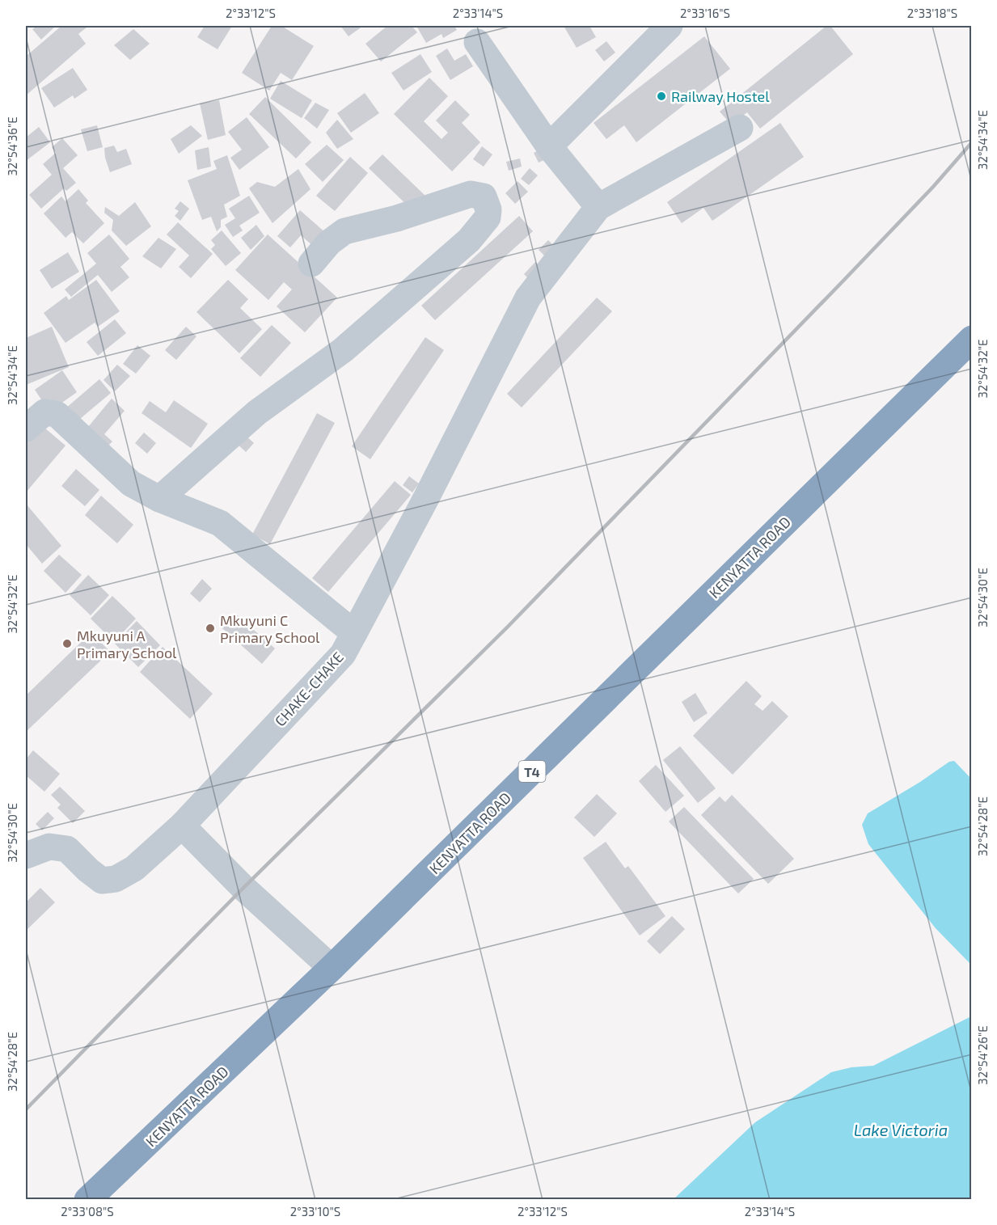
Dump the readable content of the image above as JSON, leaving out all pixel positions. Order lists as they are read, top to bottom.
{
  "streets": {
    "highway": ["KENYATTA ROAD", "T4"],
    "street": ["CHAKE-CHAKE"]
  },
  "water": ["Lake Victoria"],
  "places": ["Railway Hostel", "Mkuyuni C Primary School", "Mkuyuni A Primary School"],
  "coordinates": [
    "2°33'12\"S",
    "2°33'14\"S",
    "2°33'16\"S",
    "2°33'18\"S",
    "32°54'34\"E",
    "32°54'36\"E",
    "32°54'32\"E",
    "32°54'30\"E",
    "32°54'28\"E",
    "32°54'26\"E",
    "2°33'08\"S",
    "2°33'10\"S"
  ]
}
